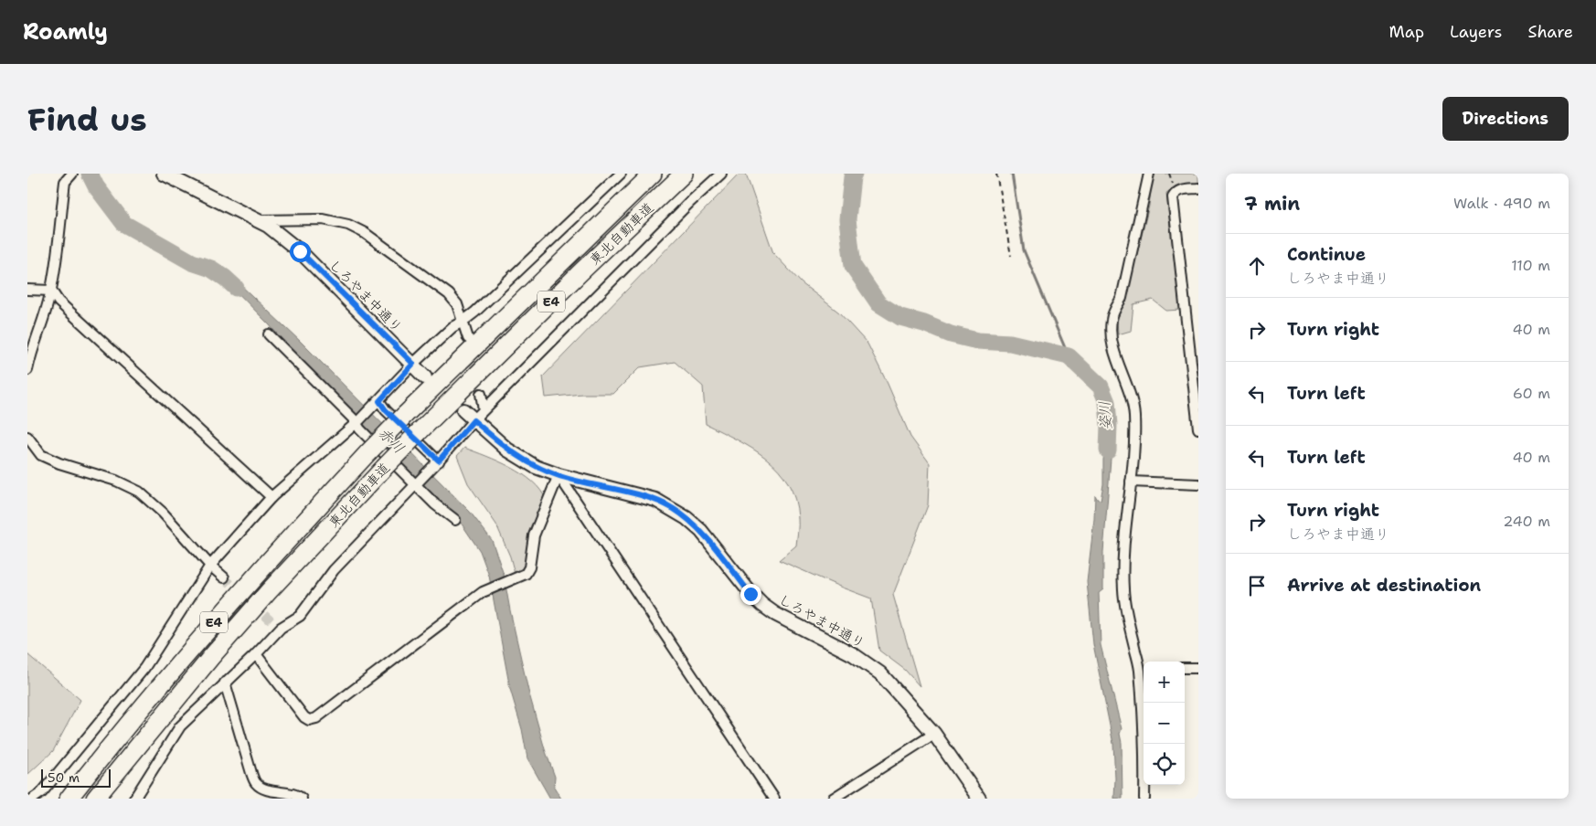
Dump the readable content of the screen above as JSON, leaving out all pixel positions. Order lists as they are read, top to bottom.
{
  "streets": {
    "highway": ["東北自動車道", "E4"],
    "street": ["しろやま中通り"]
  },
  "water": ["姿川", "赤川"],
  "scale_bar": "50 m",
  "page": {
    "header": "Roamly",
    "nav": ["Map", "Layers", "Share"],
    "buttons": "Directions",
    "title": "Find us",
    "heading": ["7 min", "Walk · 490 m"],
    "list": [
      ["Continue", "しろやま中通り", "110 m"],
      ["Turn right", "40 m"],
      ["Turn left", "60 m"],
      ["Turn left", "40 m"],
      ["Turn right", "しろやま中通り", "240 m"],
      "Arrive at destination"
    ],
    "map_buttons": ["+", "−"],
    "scale": "50 m"
  }
}
